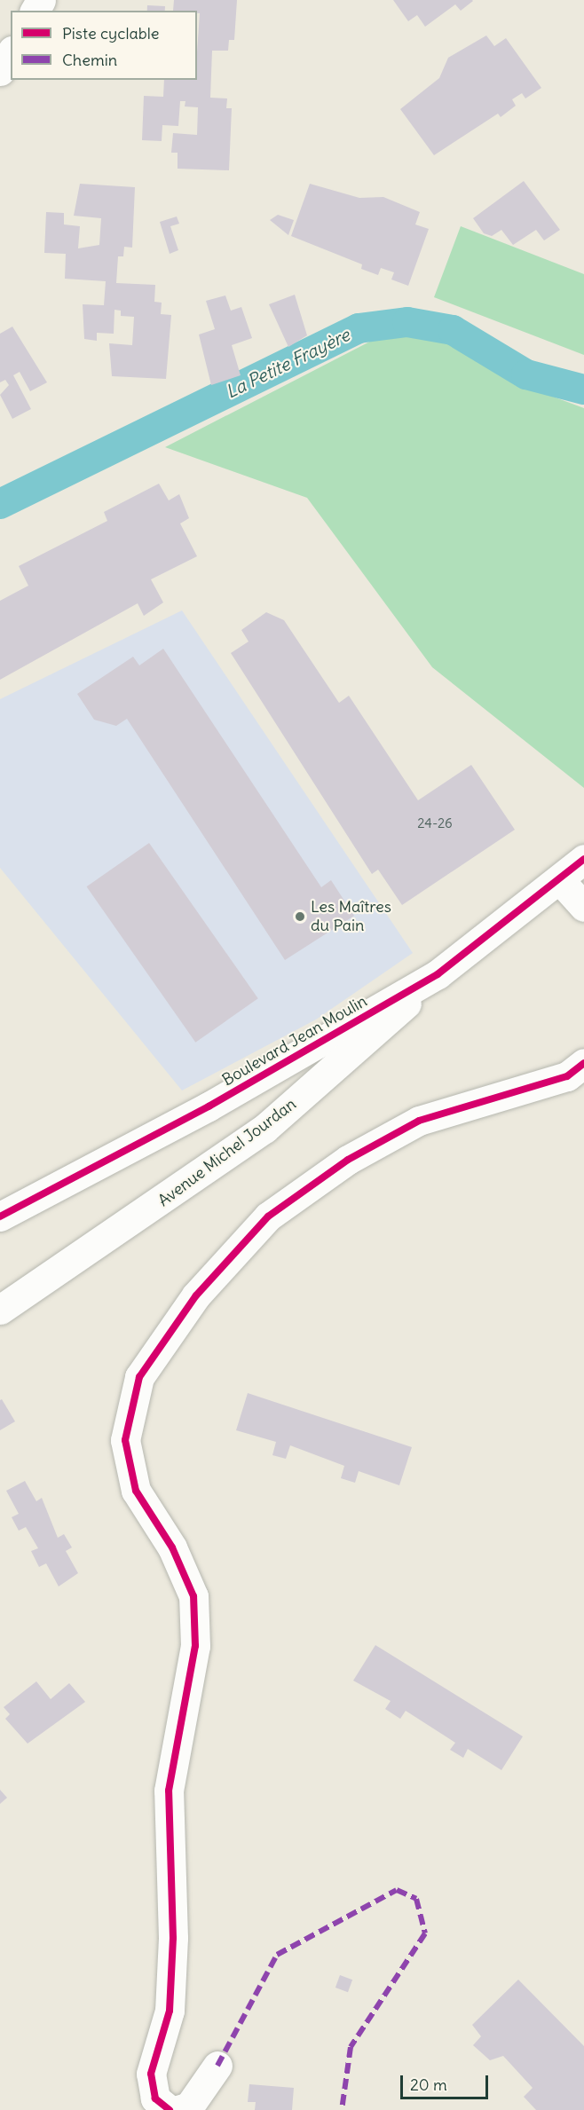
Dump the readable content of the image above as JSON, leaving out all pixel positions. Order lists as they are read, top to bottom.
{
  "streets": {
    "street": ["Boulevard Jean Moulin", "Avenue Michel Jourdan"]
  },
  "crossings": [
    ["Boulevard Jean Moulin", "Avenue Michel Jourdan"]
  ],
  "water": ["La Petite Frayère"],
  "places": ["Les Maîtres du Pain"],
  "house_numbers": ["24-26"],
  "legend": ["Piste cyclable", "Chemin"],
  "scale_bar": "20 m"
}
